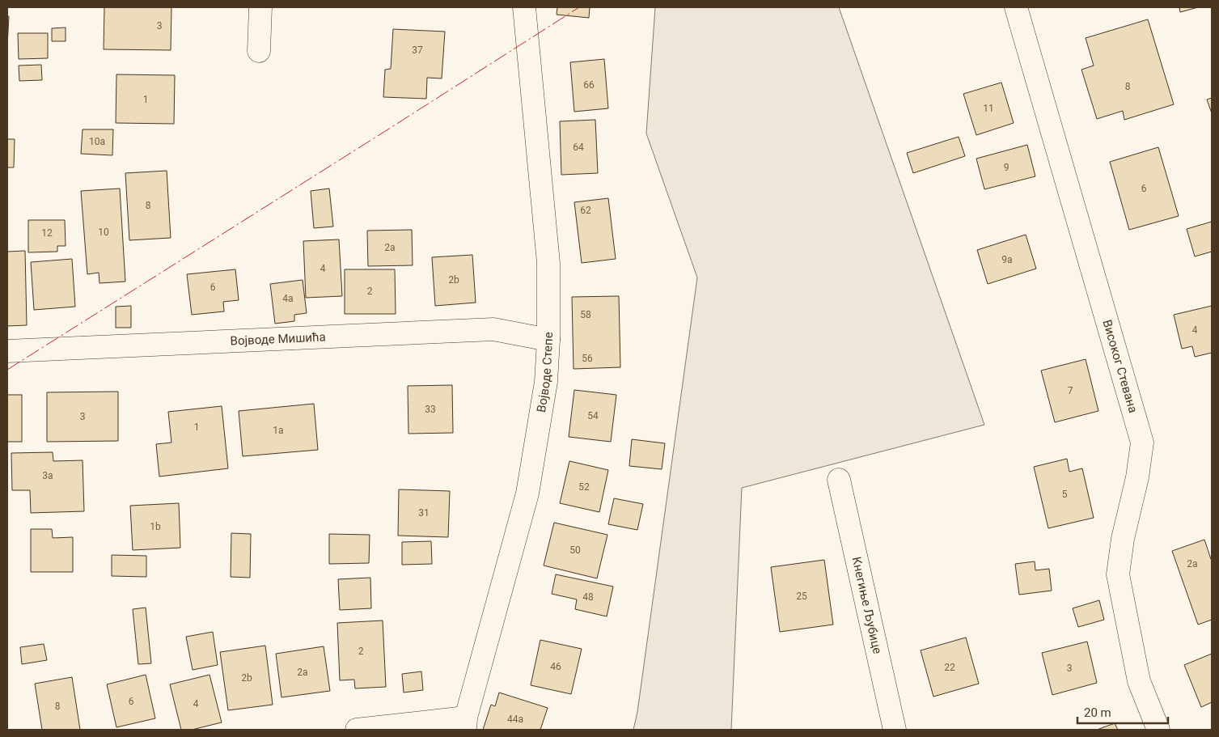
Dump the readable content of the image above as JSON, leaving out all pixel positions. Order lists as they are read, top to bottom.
{
  "streets": {
    "street": [
      "Војводе Мишића",
      "Високог Стевана",
      "Војводе Степе",
      "Кнегиње Љубице"
    ]
  },
  "crossings": [
    ["Војводе Мишића", "Војводе Степе"]
  ],
  "house_numbers": [
    "3",
    "37",
    "66",
    "8",
    "1",
    "11",
    "10a",
    "64",
    "9",
    "6",
    "8",
    "62",
    "10",
    "12",
    "2a",
    "9a",
    "4",
    "2b",
    "6",
    "2",
    "4a",
    "58",
    "4",
    "56",
    "7",
    "33",
    "54",
    "3",
    "1",
    "1a",
    "3a",
    "52",
    "5",
    "31",
    "1b",
    "50",
    "2a",
    "25",
    "48",
    "2",
    "46",
    "22",
    "3",
    "2a",
    "2b",
    "6",
    "4",
    "8",
    "44a"
  ],
  "scale_bar": "20 m"
}
